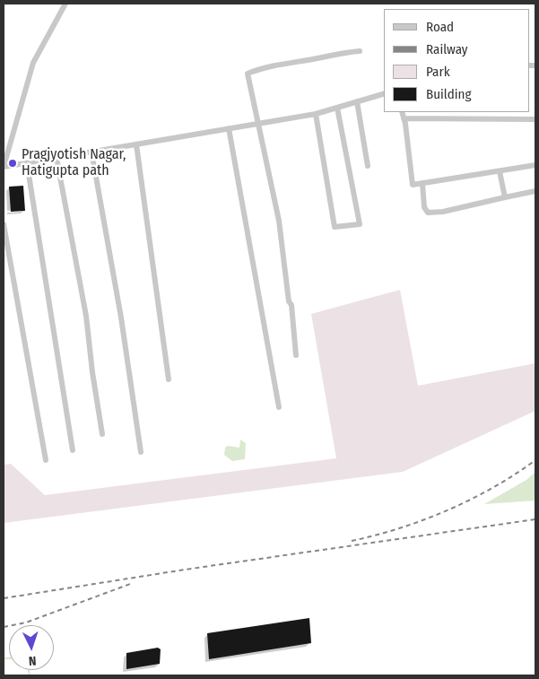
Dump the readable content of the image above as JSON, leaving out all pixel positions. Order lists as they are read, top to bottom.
{
  "places": ["Pragjyotish Nagar, Hatigupta path"],
  "legend": [
    "Road",
    "Railway",
    "Park",
    "Building"
  ],
  "north": "bottom"
}
